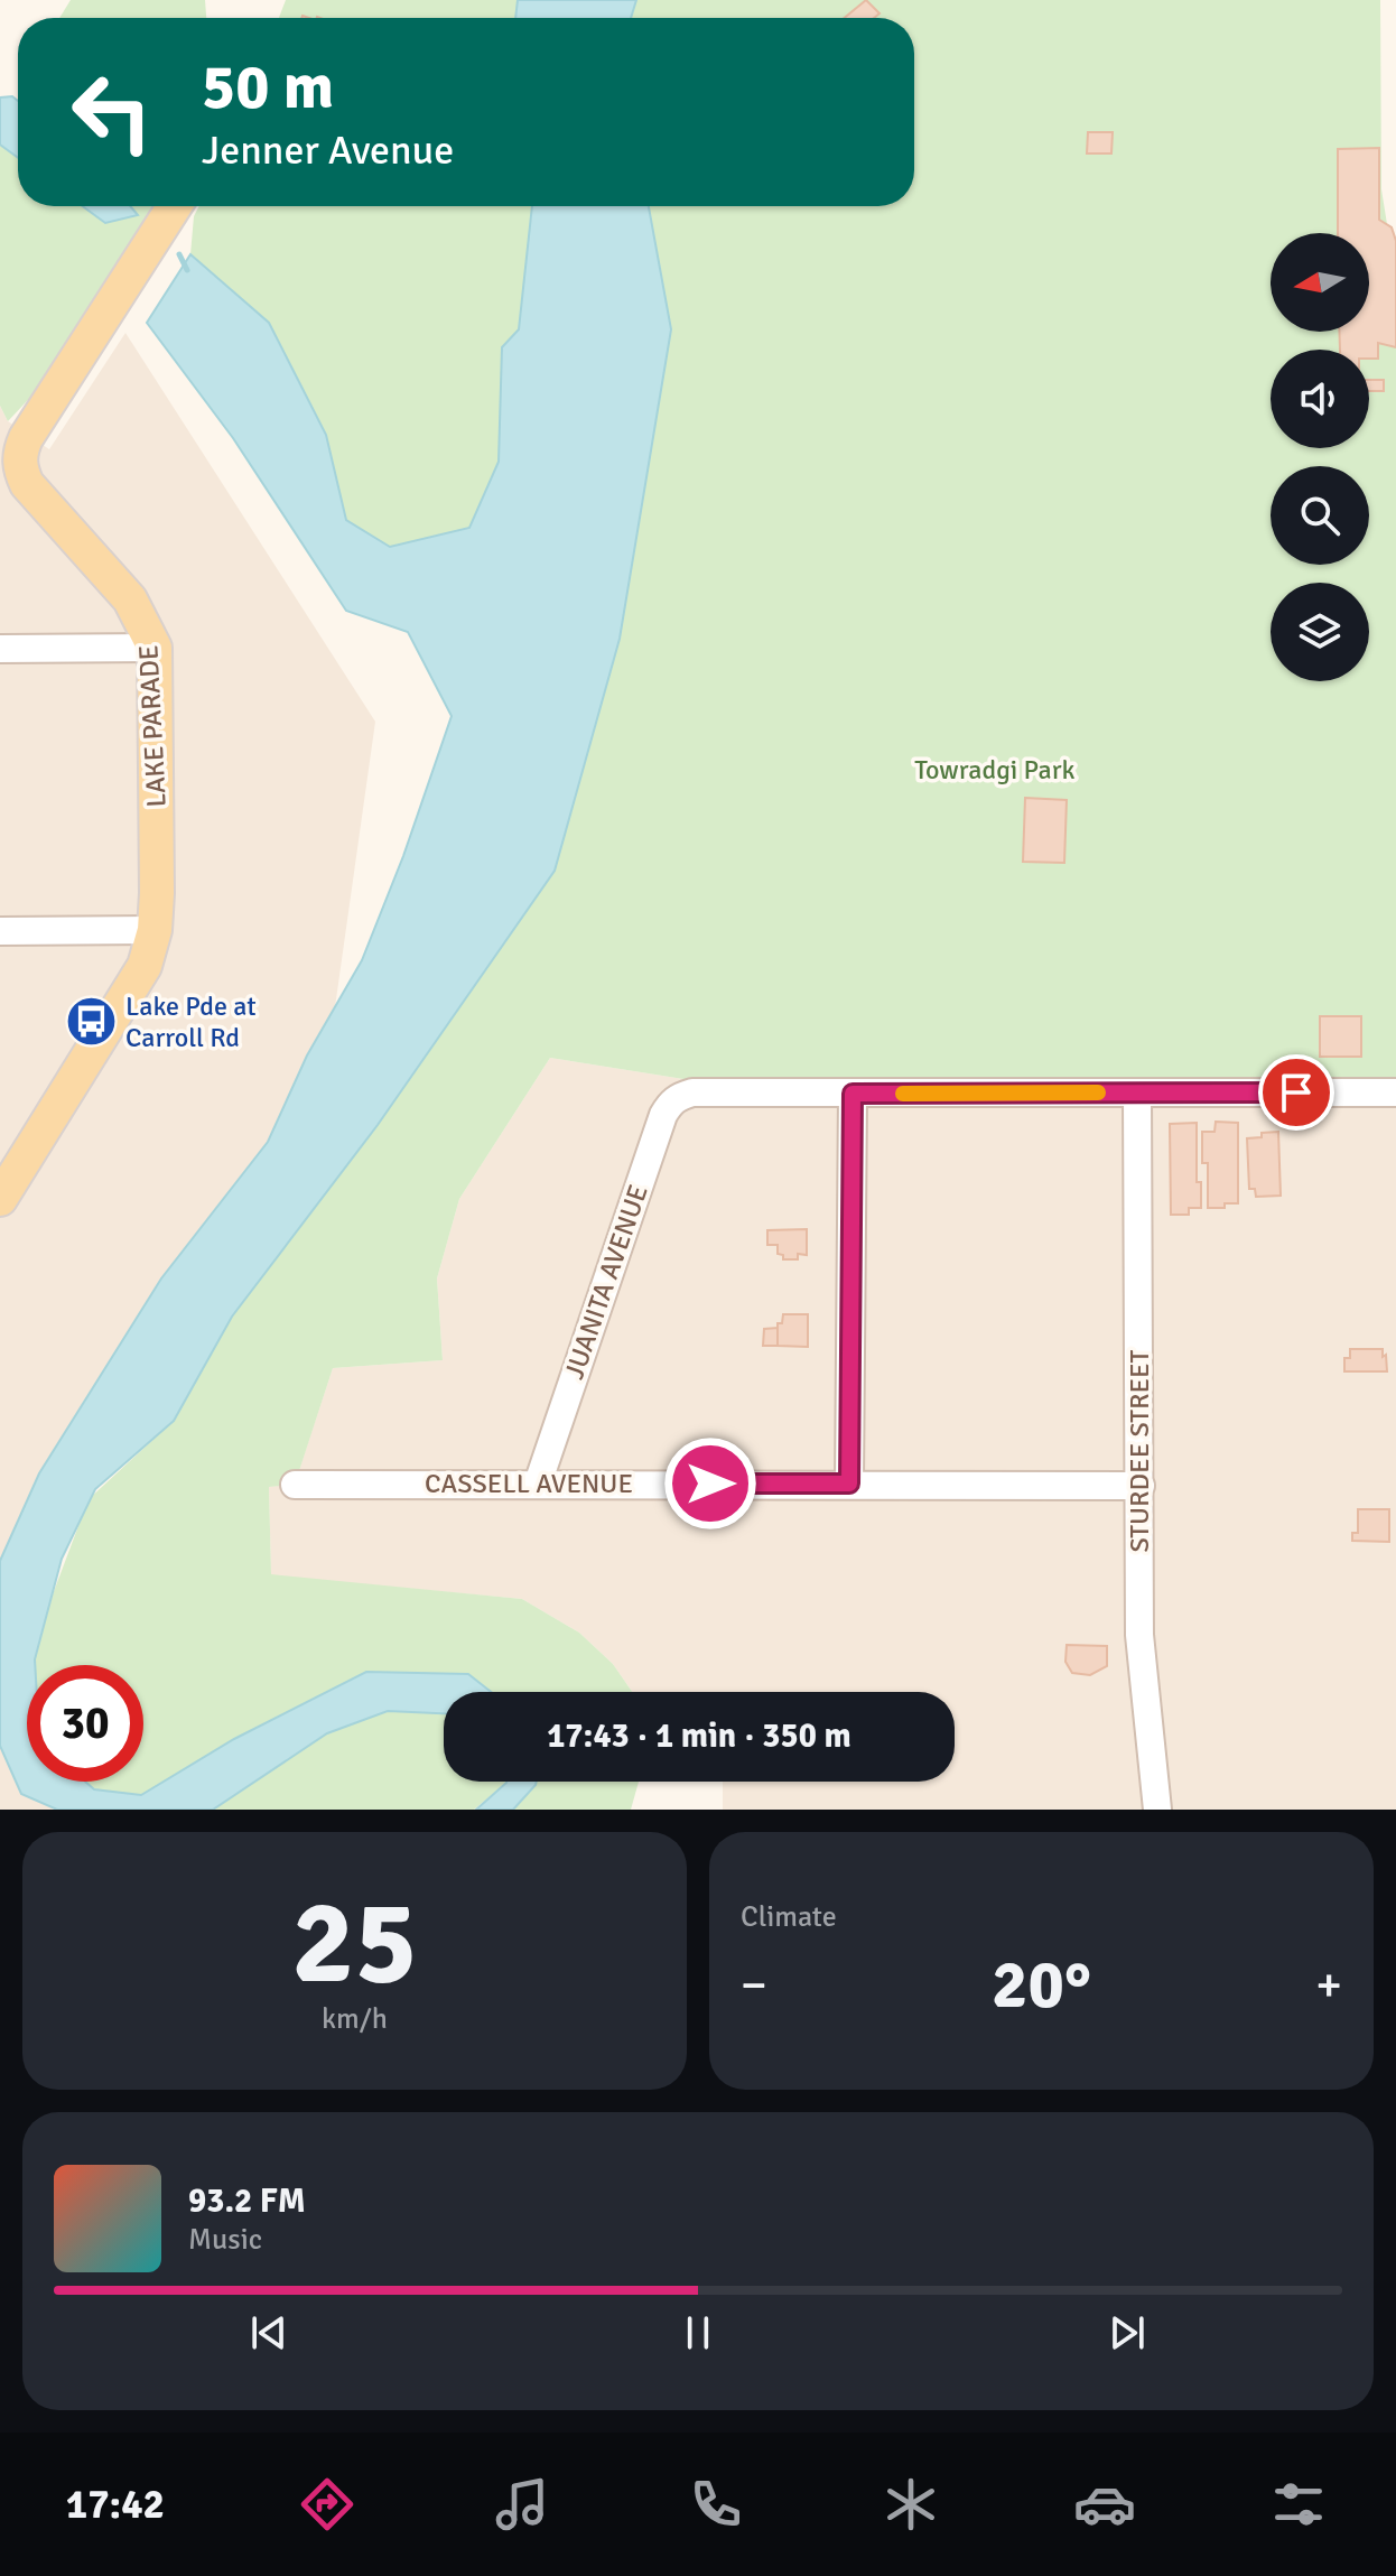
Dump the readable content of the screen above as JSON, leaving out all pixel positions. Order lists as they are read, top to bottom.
{
  "streets": {
    "main road": ["LAKE PARADE"],
    "street": ["JUANITA AVENUE", "STURDEE STREET", "CASSELL AVENUE"]
  },
  "crossings": [
    ["JUANITA AVENUE", "CASSELL AVENUE"],
    ["STURDEE STREET", "CASSELL AVENUE"]
  ],
  "parks": ["Towradgi Park"],
  "places": {
    "bus stop": ["Lake Pde at Carroll Rd"]
  },
  "north": "left",
  "page": {
    "turn": ["50 m", "Jenner Avenue"],
    "limit": "30",
    "trip": "17:43 · 1 min · 350 m",
    "tile": [
      ["25", "km/h"],
      "Climate"
    ],
    "heat": ["−", "20°", "+"],
    "song": ["93.2 FM", "Music"],
    "tabs": "17:42"
  }
}
